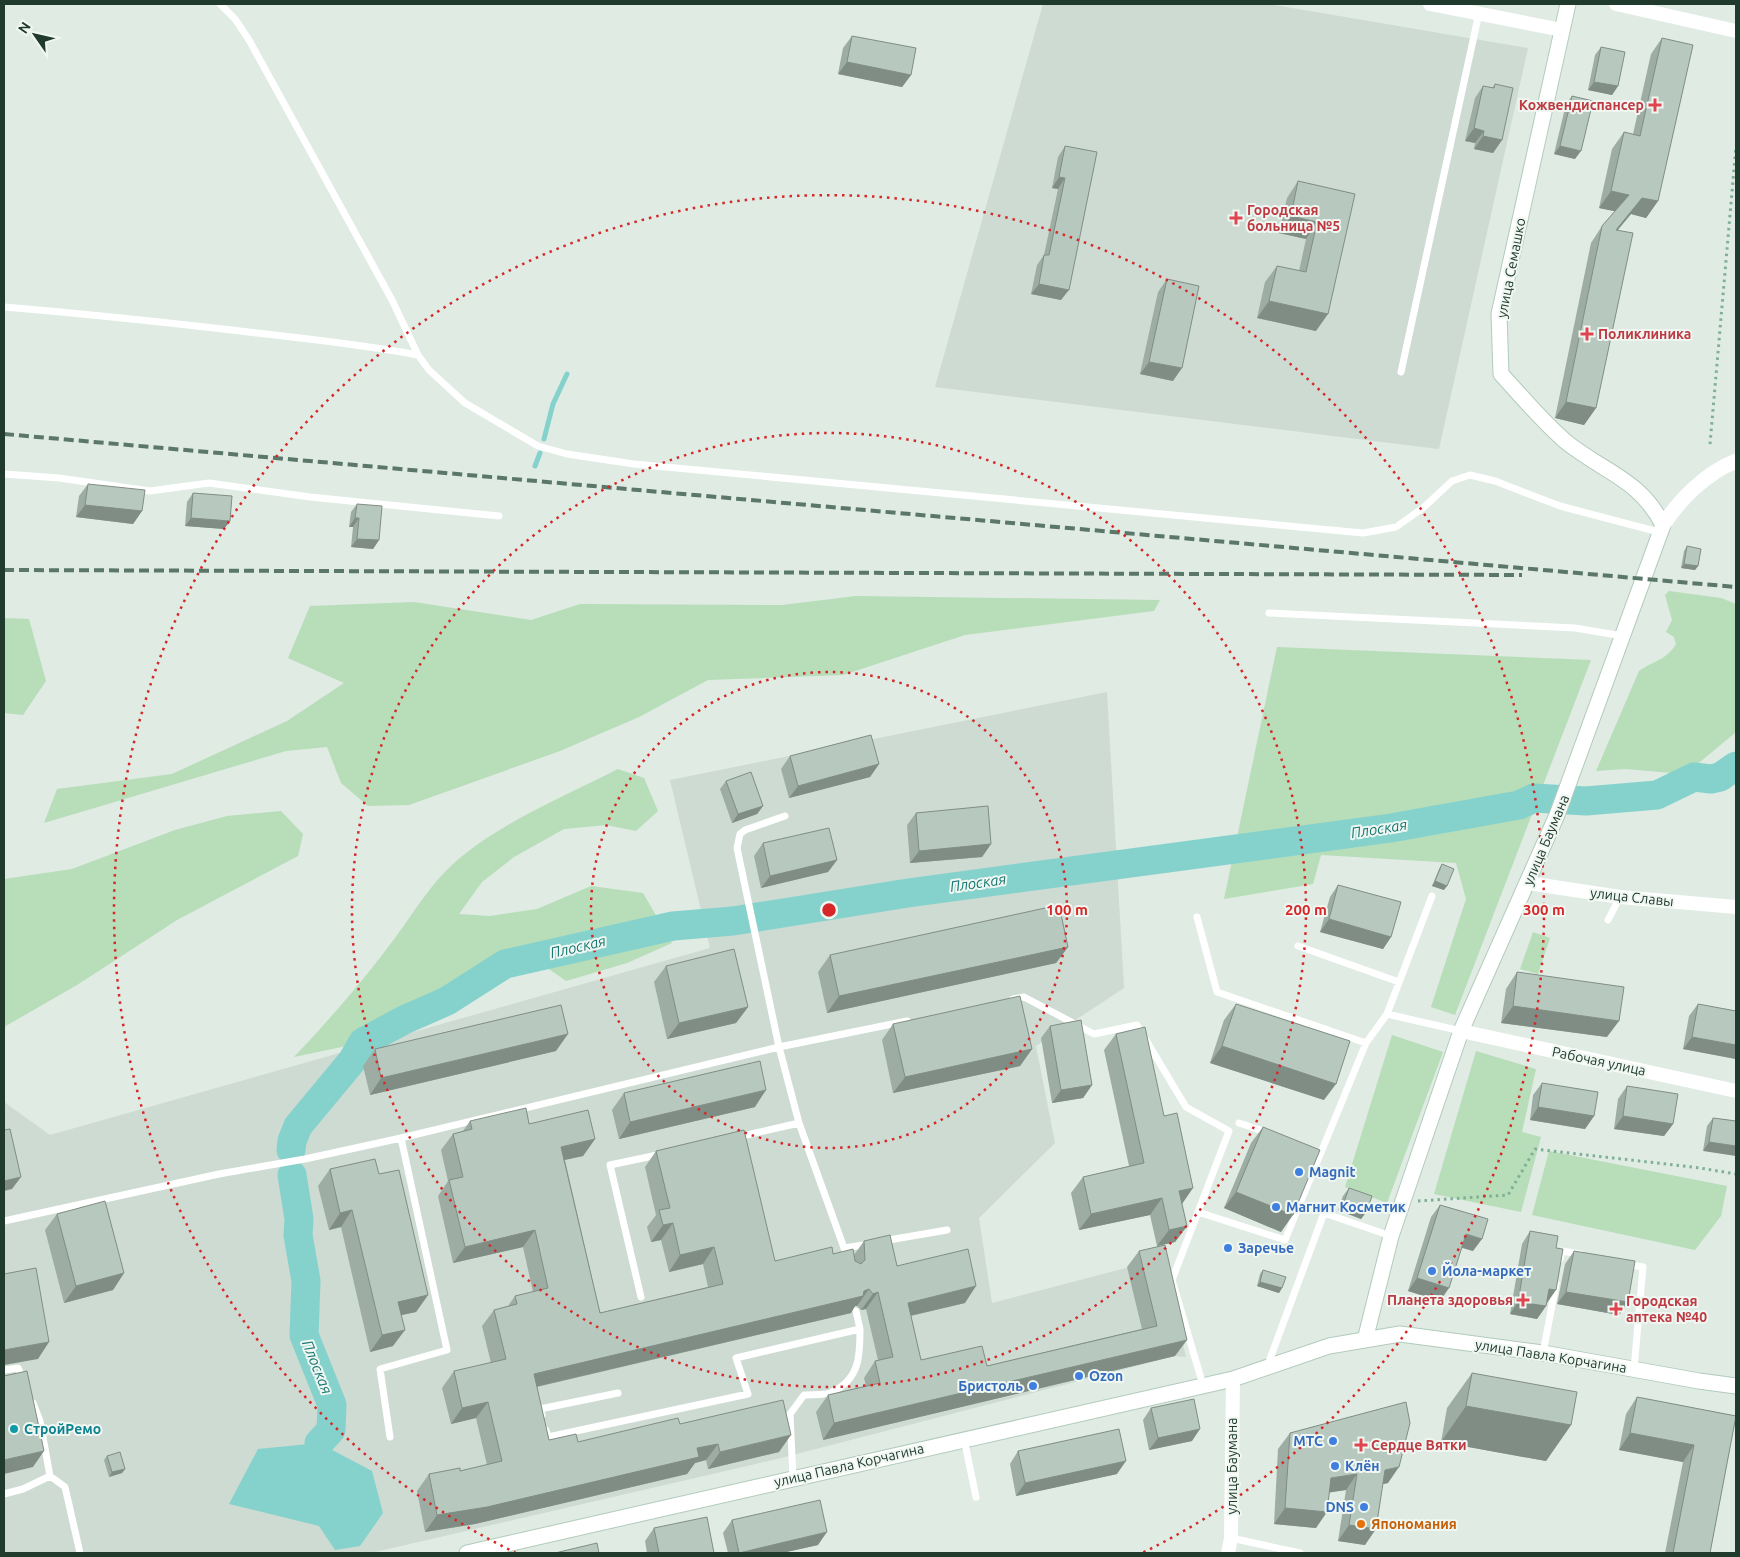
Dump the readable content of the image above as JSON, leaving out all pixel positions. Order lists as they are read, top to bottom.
{
  "streets": {
    "main road": ["улица Семашко", "улица Баумана", "улица Павла Корчагина"],
    "street": ["улица Славы", "Рабочая улица"]
  },
  "crossings": [
    ["улица Семашко", "улица Баумана"],
    ["улица Баумана", "улица Славы"],
    ["улица Баумана", "Рабочая улица"],
    ["улица Баумана", "улица Павла Корчагина"]
  ],
  "water": ["Плоская"],
  "places": {
    "health": [
      "Кожвендиспансер",
      "Городская больница №5",
      "Поликлиника",
      "Планета здоровья",
      "Городская аптека №40",
      "Сердце Вятки"
    ],
    "other": [
      "Magnit",
      "Магнит Косметик",
      "Заречье",
      "Йола-маркет",
      "Ozon",
      "Бристоль",
      "СтройРемо",
      "МТС",
      "Клён",
      "DNS",
      "Япономания"
    ]
  },
  "north": "top left",
  "rings": ["100 m", "200 m", "300 m"]
}
